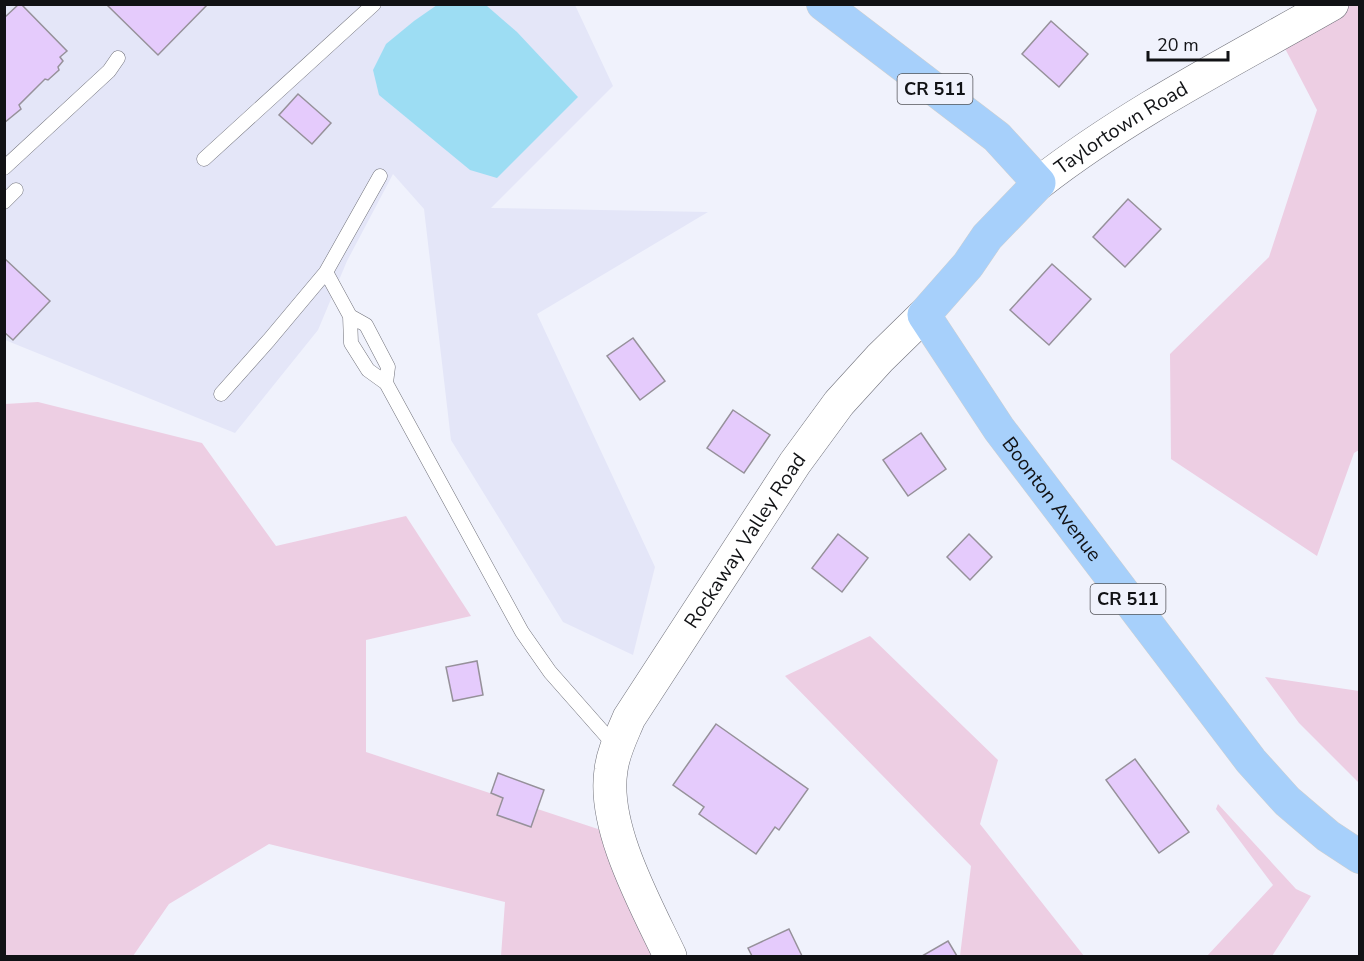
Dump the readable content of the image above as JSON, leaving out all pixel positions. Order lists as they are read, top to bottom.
{
  "streets": {
    "main road": ["CR 511", "Boonton Avenue", "Rockaway Valley Road"],
    "street": ["Taylortown Road"]
  },
  "crossings": [
    ["CR 511", "Taylortown Road"],
    ["CR 511", "Rockaway Valley Road"],
    ["Taylortown Road", "Rockaway Valley Road"],
    ["Boonton Avenue", "Rockaway Valley Road"]
  ],
  "scale_bar": "20 m"
}
